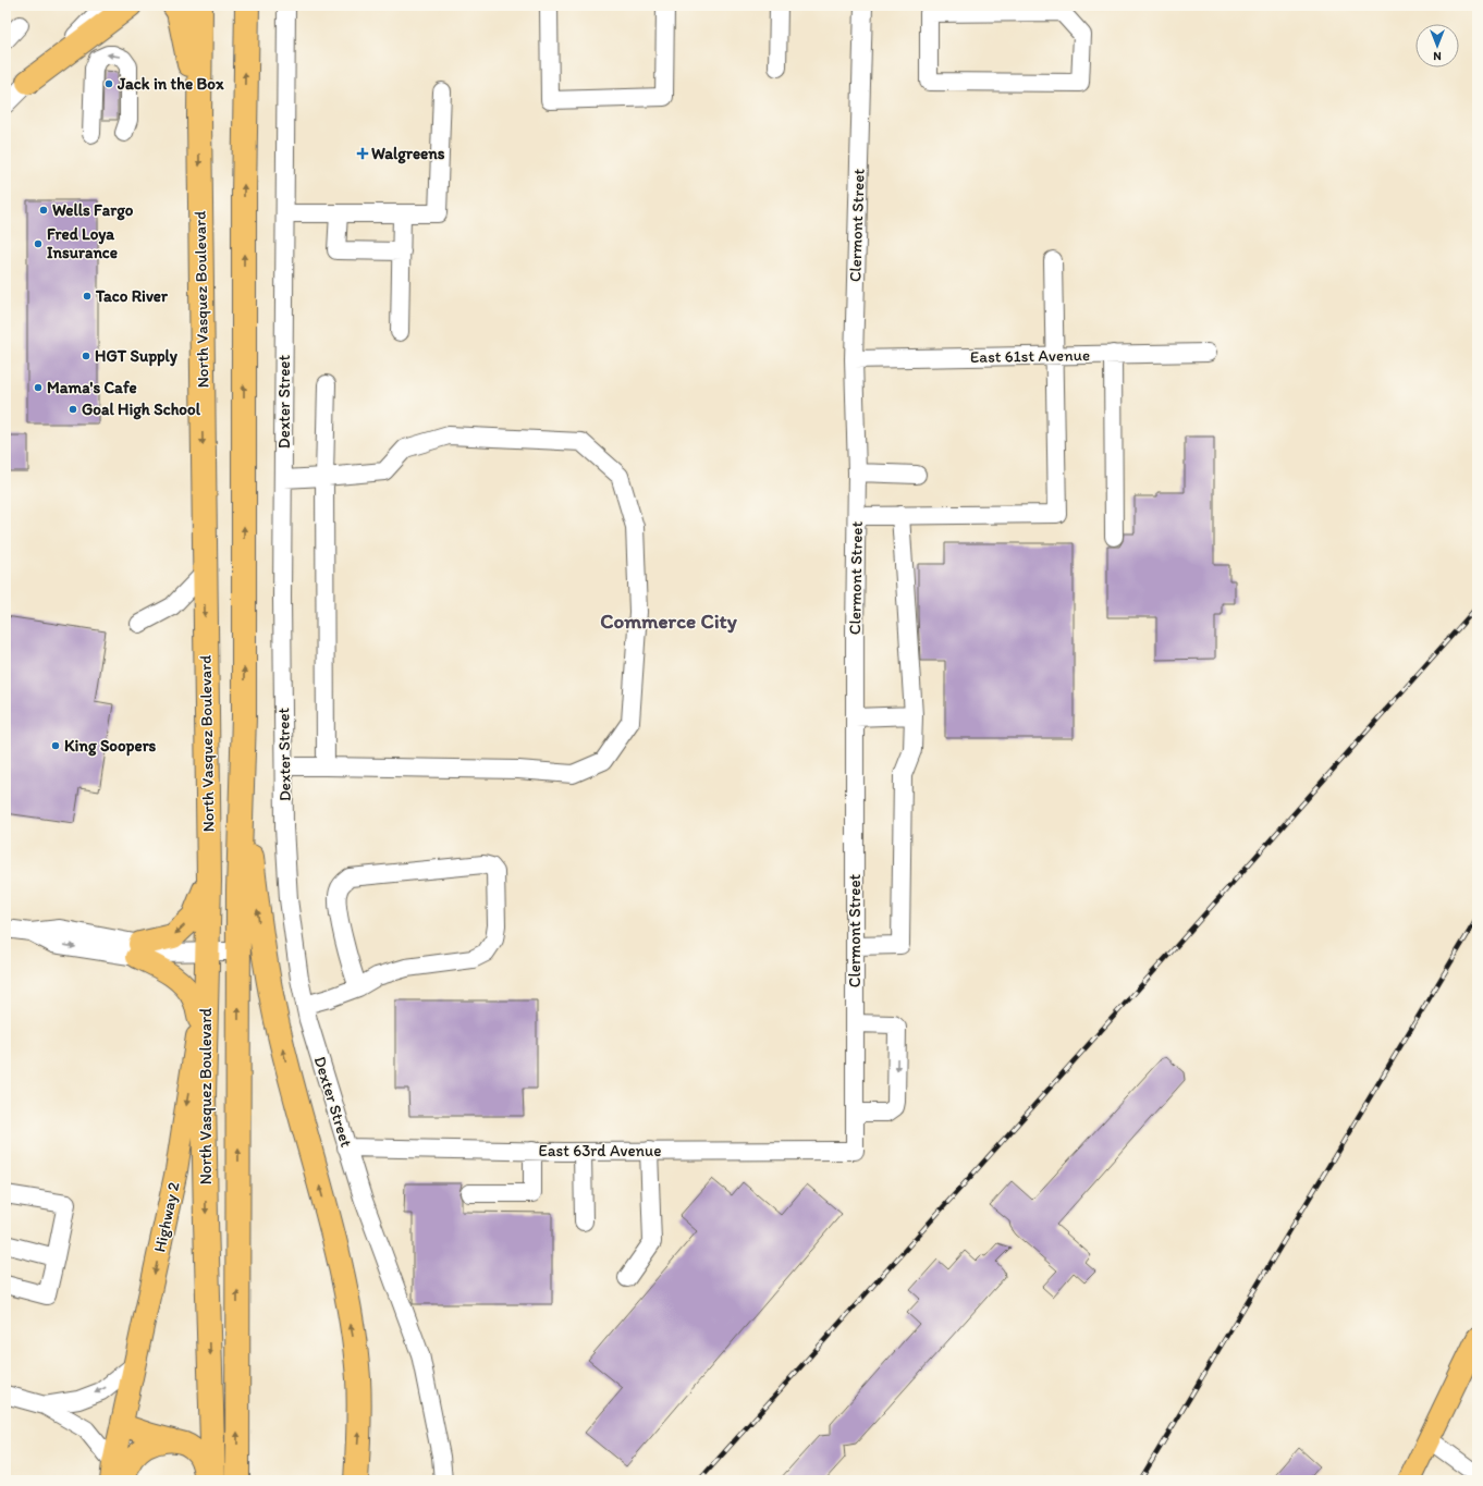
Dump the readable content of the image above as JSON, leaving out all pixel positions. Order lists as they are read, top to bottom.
{
  "streets": {
    "highway": ["North Vasquez Boulevard"],
    "main road": ["Highway 2"],
    "street": [
      "Clermont Street",
      "East 61st Avenue",
      "Dexter Street",
      "East 63rd Avenue"
    ]
  },
  "crossings": [
    ["Clermont Street", "East 61st Avenue"],
    ["Clermont Street", "East 63rd Avenue"],
    ["North Vasquez Boulevard", "Highway 2"],
    ["Dexter Street", "East 63rd Avenue"]
  ],
  "one_way": ["Highway 2"],
  "districts": ["Commerce City"],
  "places": {
    "other": [
      "Jack in the Box",
      "Wells Fargo",
      "Fred Loya Insurance",
      "Taco River",
      "HGT Supply",
      "Mama's Cafe",
      "Goal High School",
      "King Soopers"
    ],
    "health": ["Walgreens"]
  },
  "north": "bottom"
}
